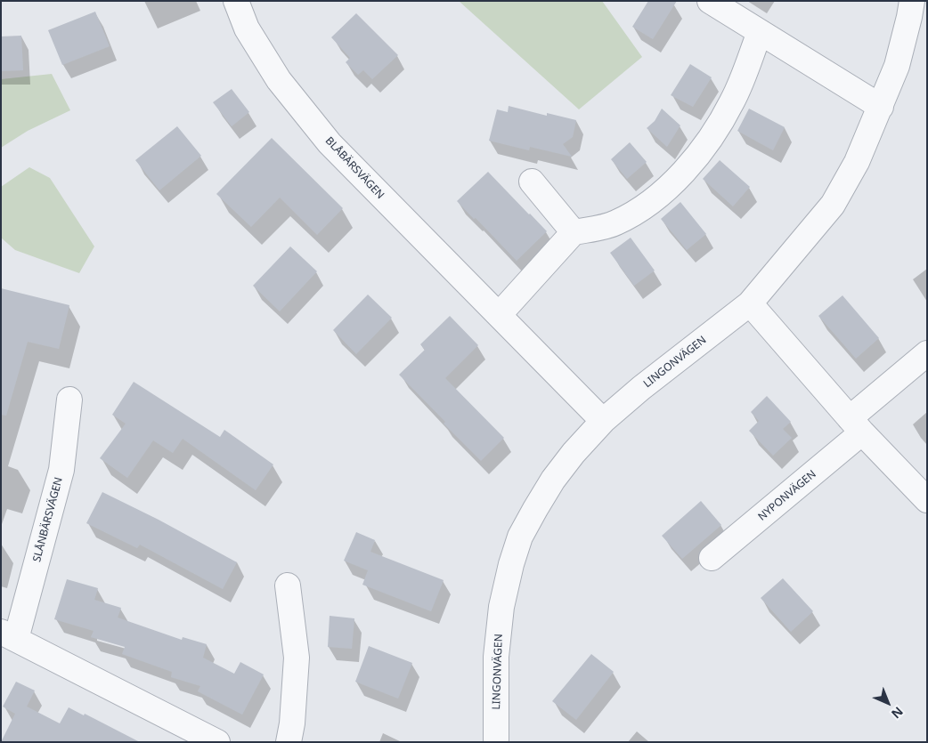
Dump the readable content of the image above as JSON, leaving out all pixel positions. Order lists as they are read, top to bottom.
{
  "streets": {
    "street": [
      "BLÅBÄRSVÄGEN",
      "LINGONVÄGEN",
      "NYPONVÄGEN",
      "SLÅNBÄRSVÄGEN"
    ]
  },
  "crossings": [
    ["BLÅBÄRSVÄGEN", "LINGONVÄGEN"]
  ],
  "north": "bottom right"
}
